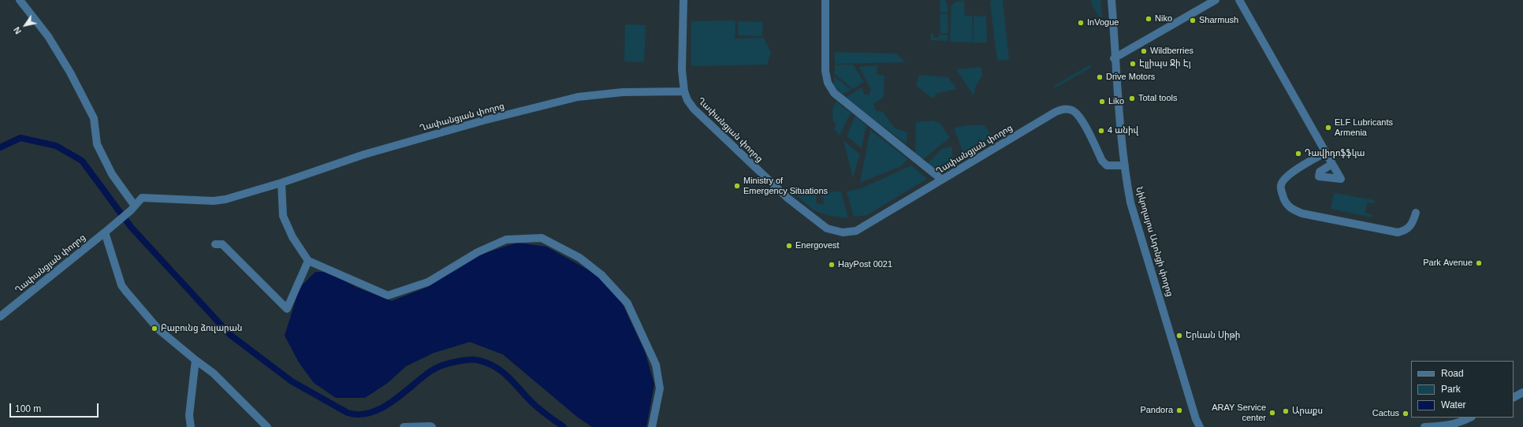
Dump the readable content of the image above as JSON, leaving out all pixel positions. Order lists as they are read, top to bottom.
{
  "streets": {
    "street": ["Ղափանցյան փողոց", "Նիկողայոս Ադոնցի փողոց"]
  },
  "crossings": [
    ["Ղափանցյան փողոց", "Նիկողայոս Ադոնցի փողոց"]
  ],
  "places": [
    "Niko",
    "Sharmush",
    "InVogue",
    "Wildberries",
    "Էլլիպս Ջի Էյ",
    "Drive Motors",
    "Total tools",
    "Liko",
    "ELF Lubricants Armenia",
    "4 անիվ",
    "Դավիդոֆֆկա",
    "Ministry of Emergency Situations",
    "Energovest",
    "Park Avenue",
    "HayPost 0021",
    "Բաբունց ձուլարան",
    "Երևան Սիթի",
    "Pandora",
    "Արաքս",
    "ARAY Service center",
    "Cactus"
  ],
  "legend": ["Road", "Park", "Water"],
  "scale_bar": "100 m",
  "north": "bottom left"
}
